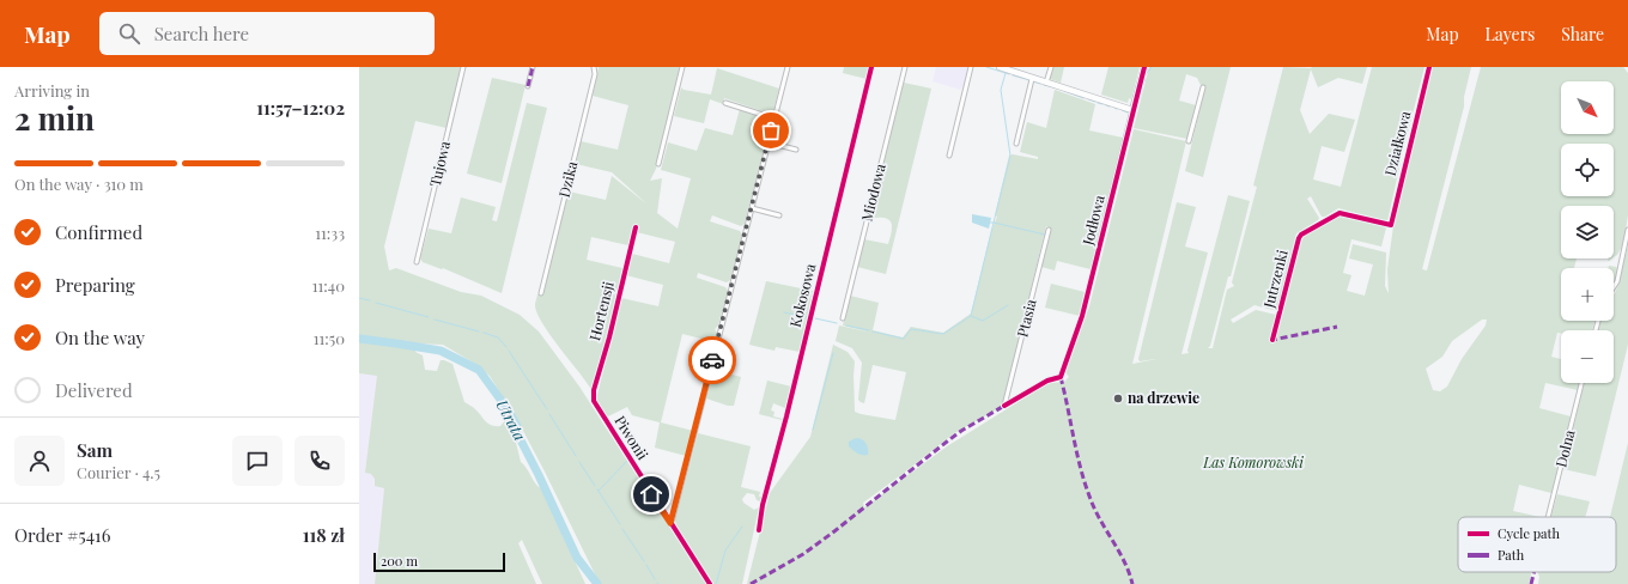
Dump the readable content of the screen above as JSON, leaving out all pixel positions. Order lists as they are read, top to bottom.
{
  "streets": {
    "street": [
      "Działkowa",
      "Tujowa",
      "Dzika",
      "Miodowa",
      "Jodłowa",
      "Jutrzenki",
      "Kokosowa",
      "Hortensji",
      "Ptasia",
      "Piwonii",
      "Dolna"
    ]
  },
  "crossings": [
    ["Działkowa", "Jutrzenki"],
    ["Jodłowa", "Ptasia"],
    ["Hortensji", "Piwonii"]
  ],
  "water": ["Utrata"],
  "parks": ["Las Komorowski"],
  "places": ["na drzewie"],
  "legend": ["Cycle path", "Path"],
  "scale_bar": "200 m",
  "north": "bottom right",
  "page": {
    "header": "Map",
    "search": "Search here",
    "nav": ["Map", "Layers", "Share"],
    "heading": ["2 min", "Arriving in", "11:57–12:02"],
    "panel": [
      "Sam",
      "Courier · 4.5",
      "Order #5416",
      "118 zł"
    ],
    "map_buttons": ["+", "−"],
    "bar": "On the way · 310 m",
    "list": [
      ["Confirmed", "11:33"],
      ["Preparing", "11:40"],
      ["On the way", "11:50"],
      "Delivered"
    ],
    "scale": "200 m"
  }
}
